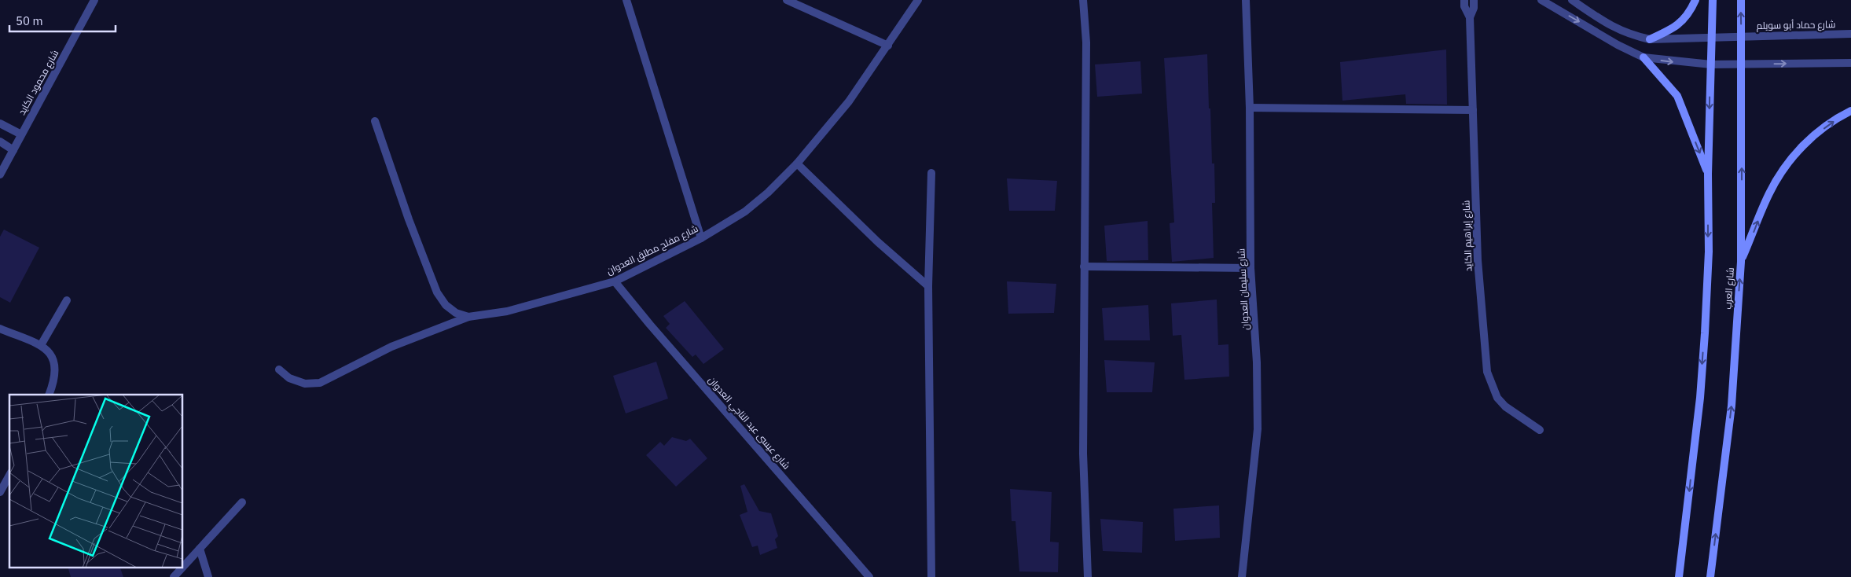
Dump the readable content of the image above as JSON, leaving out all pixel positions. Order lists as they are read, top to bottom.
{
  "streets": {
    "main road": ["شارع العرب"],
    "street": [
      "شارع حماد أبو سويلم",
      "شارع محمود الكايد",
      "شارع إبراهيم الكايد",
      "شارع مفلح مطلق العدوان",
      "شارع سليمان العدوان",
      "شارع عيسى عبد الناجي العدوان"
    ]
  },
  "crossings": [
    ["شارع حماد أبو سويلم", "شارع العرب"],
    ["شارع مفلح مطلق العدوان", "شارع عيسى عبد الناجي العدوان"]
  ],
  "scale_bar": "50 m"
}
